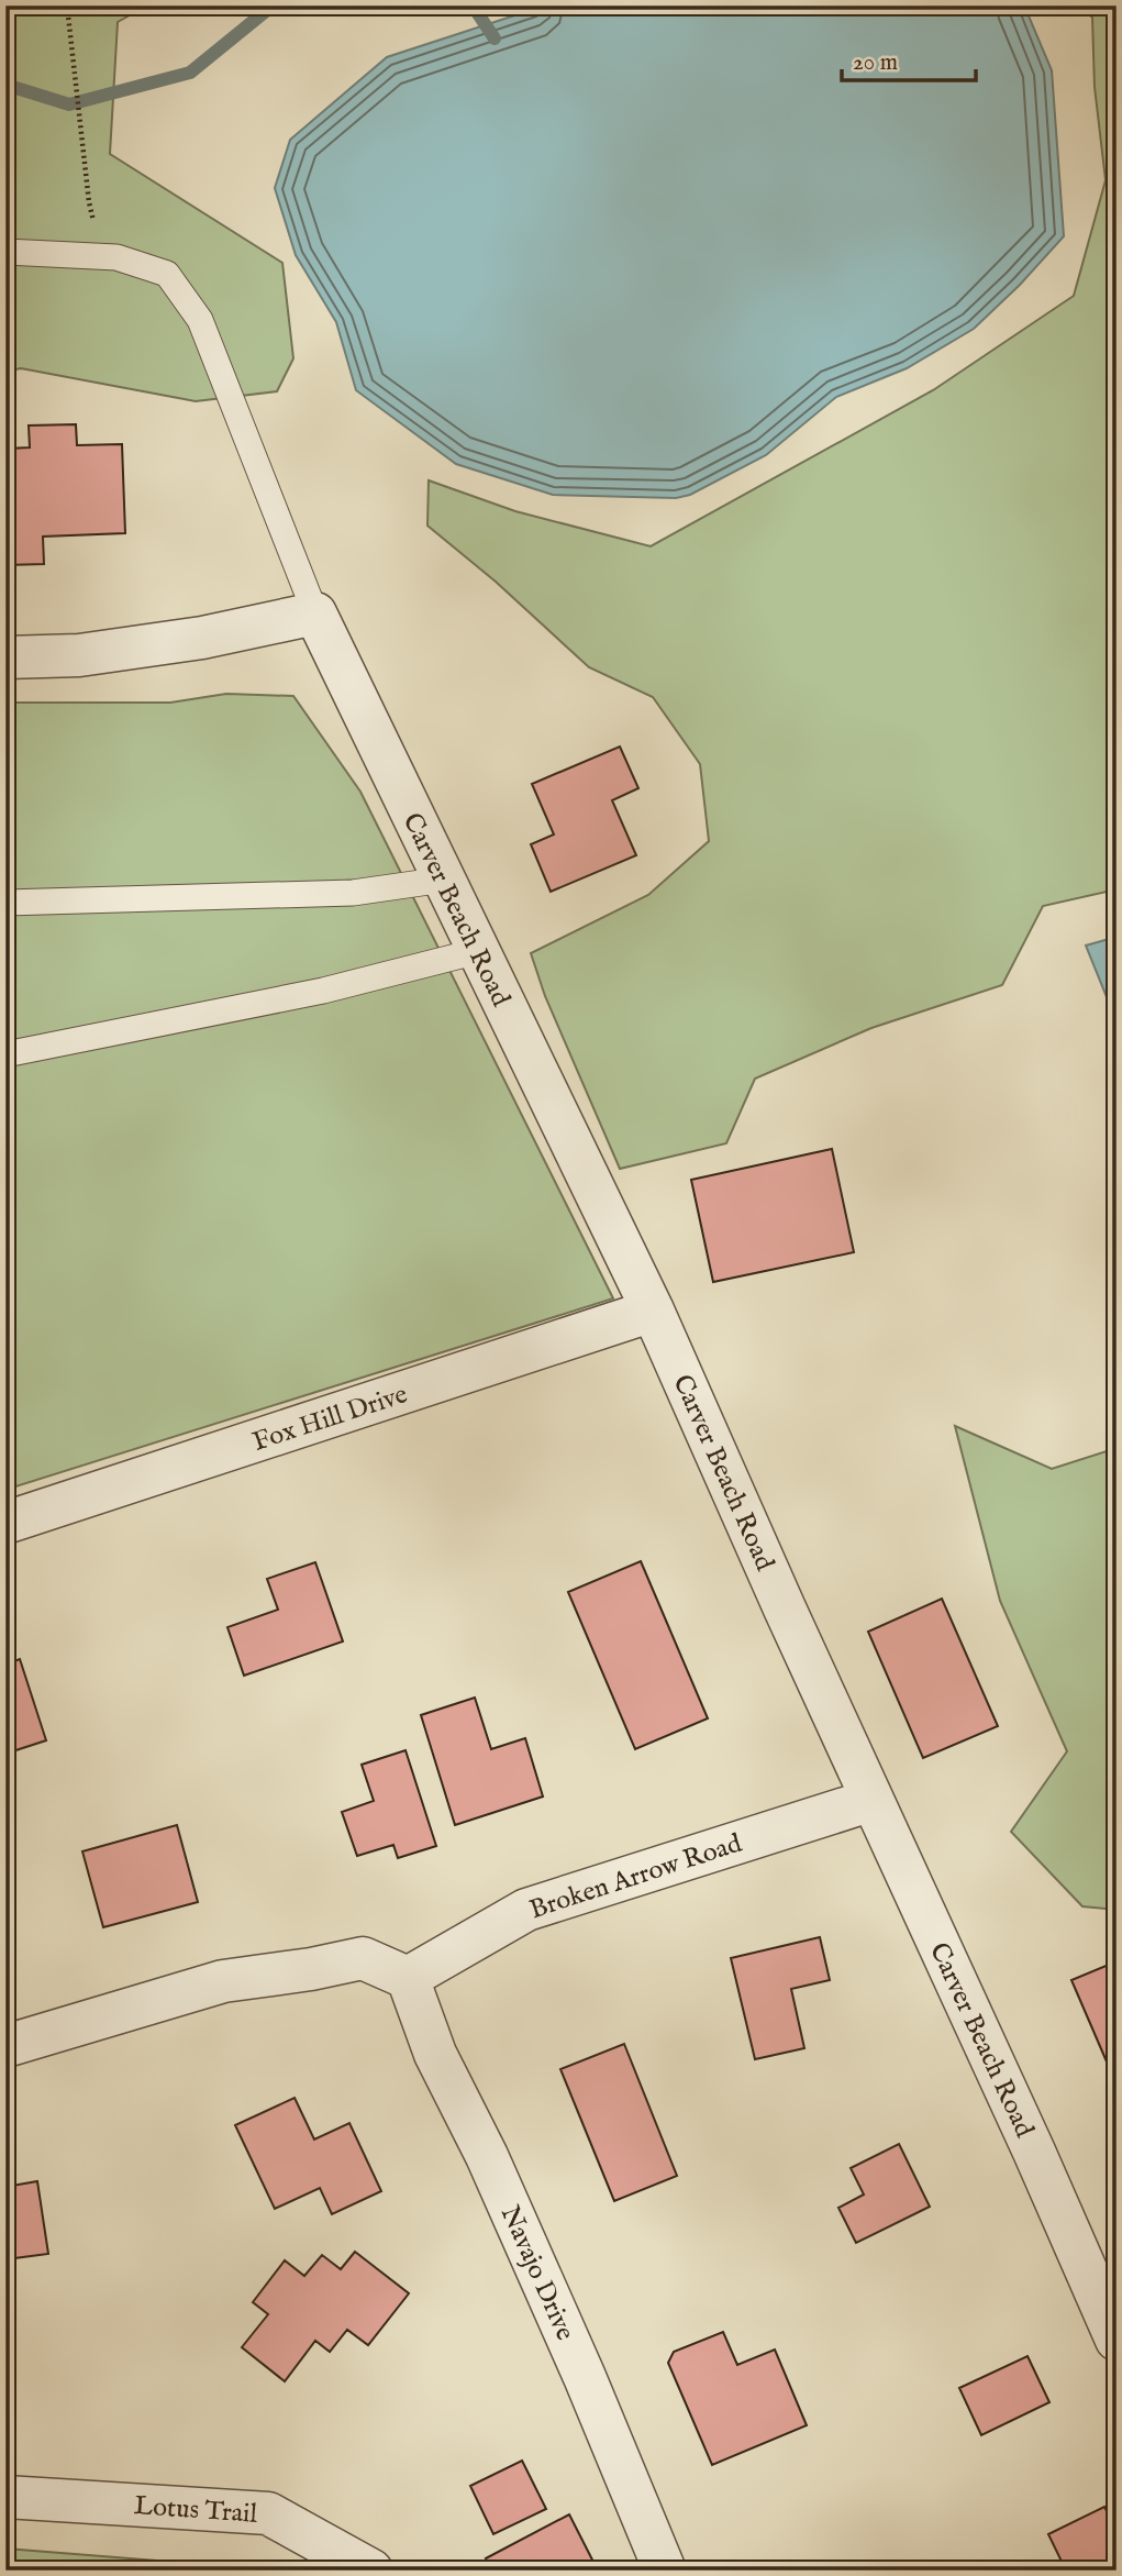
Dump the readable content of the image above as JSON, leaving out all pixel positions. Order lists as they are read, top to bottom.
{
  "streets": {
    "street": [
      "Carver Beach Road",
      "Fox Hill Drive",
      "Broken Arrow Road",
      "Navajo Drive",
      "Lotus Trail"
    ]
  },
  "crossings": [
    ["Carver Beach Road", "Fox Hill Drive"],
    ["Carver Beach Road", "Broken Arrow Road"],
    ["Broken Arrow Road", "Navajo Drive"]
  ],
  "scale_bar": "20 m"
}
